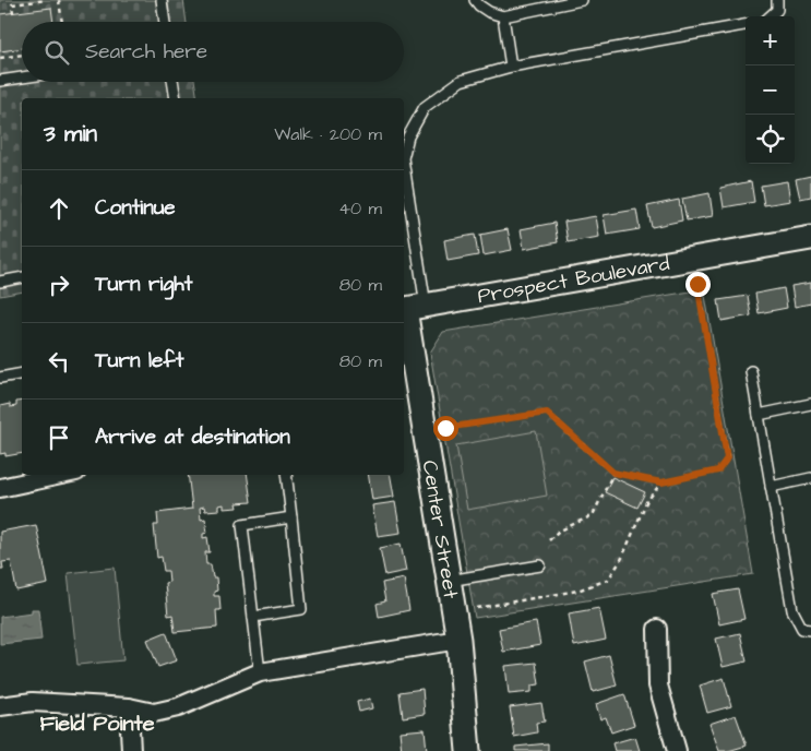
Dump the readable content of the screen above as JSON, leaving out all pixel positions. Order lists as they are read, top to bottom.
{
  "streets": {
    "street": ["Prospect Boulevard", "Center Street"]
  },
  "crossings": [
    ["Prospect Boulevard", "Center Street"]
  ],
  "districts": ["Field Pointe"],
  "page": {
    "map_buttons": ["+", "−"],
    "search": "Search here",
    "heading": ["3 min", "Walk · 200 m"],
    "list": [
      ["Continue", "40 m"],
      ["Turn right", "80 m"],
      ["Turn left", "80 m"],
      "Arrive at destination"
    ]
  }
}
